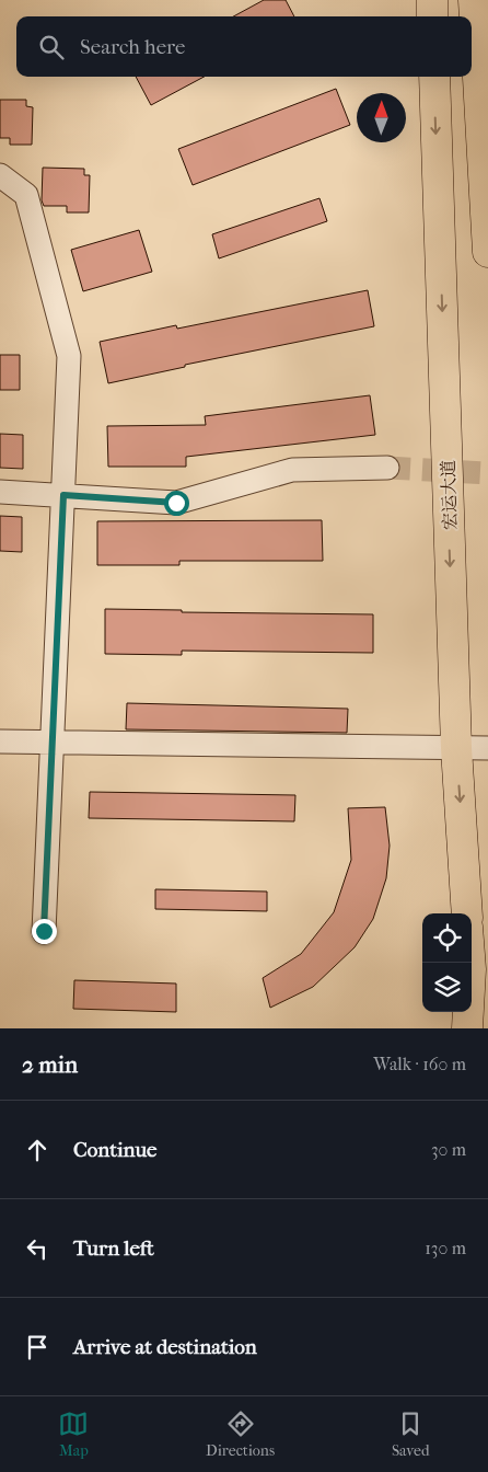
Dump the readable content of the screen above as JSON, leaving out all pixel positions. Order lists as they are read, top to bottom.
{
  "streets": {
    "main road": ["宏运大道"]
  },
  "one_way": ["宏运大道"],
  "north": "top",
  "page": {
    "search": "Search here",
    "heading": ["2 min", "Walk · 160 m"],
    "list": [
      ["Continue", "30 m"],
      ["Turn left", "130 m"],
      "Arrive at destination"
    ],
    "nav": ["Map", "Directions", "Saved"]
  }
}
